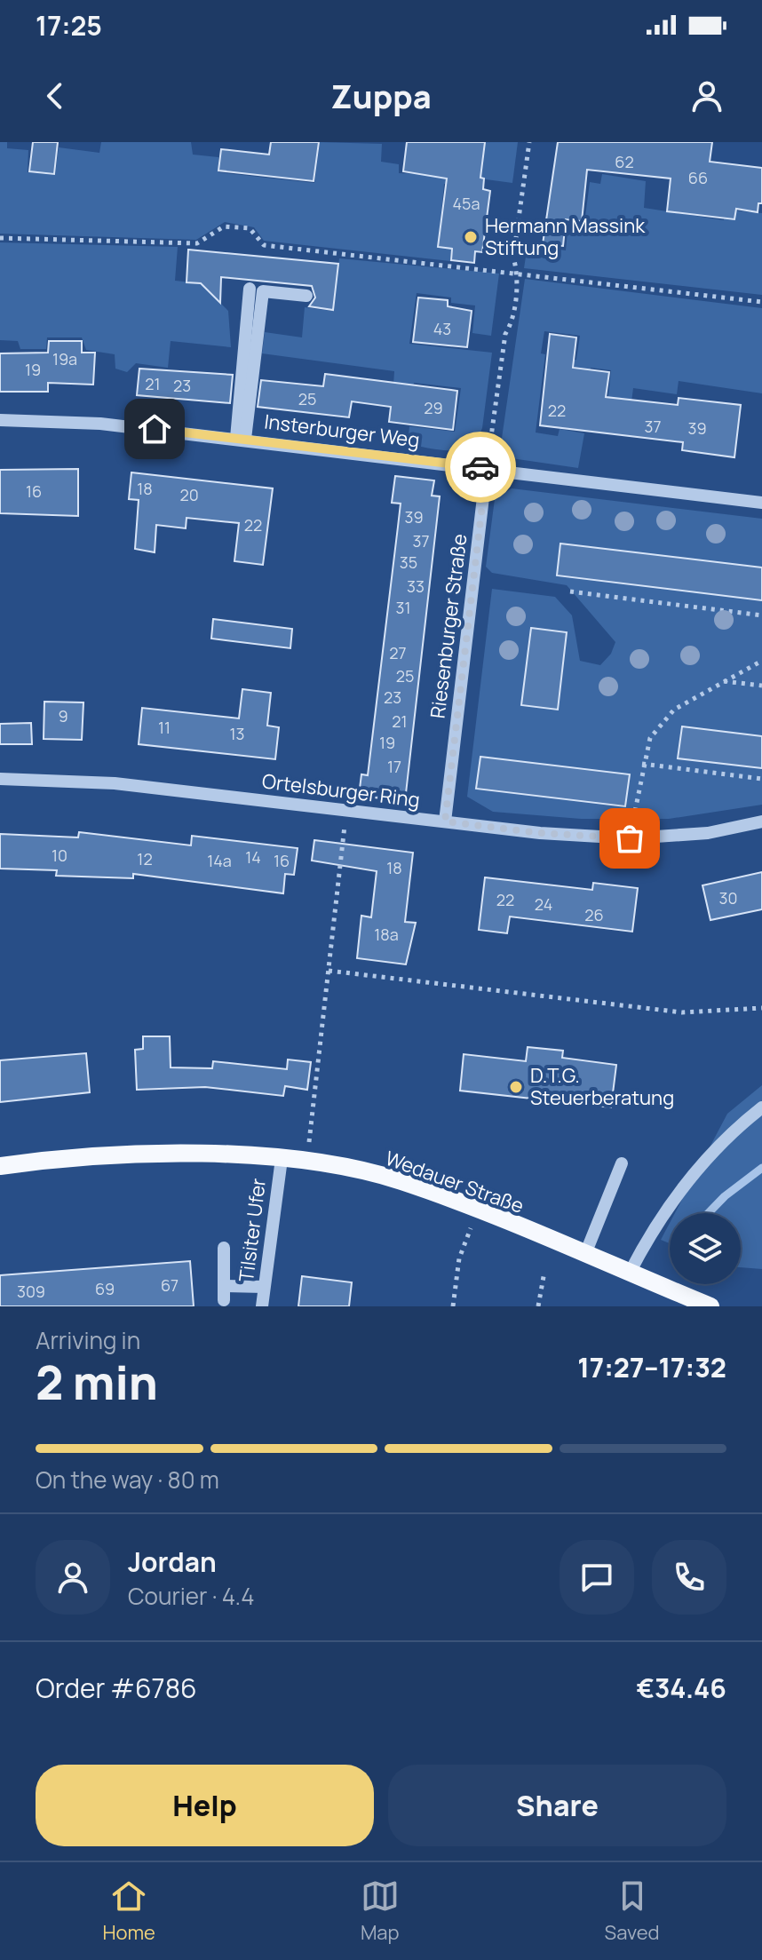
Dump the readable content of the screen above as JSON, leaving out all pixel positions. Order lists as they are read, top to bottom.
{
  "streets": {
    "main road": ["Wedauer Straße"],
    "street": [
      "Insterburger Weg",
      "Riesenburger Straße",
      "Ortelsburger Ring",
      "Tilsiter Ufer"
    ]
  },
  "crossings": [
    ["Insterburger Weg", "Riesenburger Straße"],
    ["Riesenburger Straße", "Ortelsburger Ring"],
    ["Wedauer Straße", "Tilsiter Ufer"]
  ],
  "places": ["Hermann Massink Stiftung", "D.T.G. Steuerberatung"],
  "house_numbers": [
    "62",
    "66",
    "45a",
    "43",
    "19a",
    "19",
    "21",
    "23",
    "25",
    "29",
    "22",
    "37",
    "39",
    "18",
    "16",
    "20",
    "39",
    "22",
    "37",
    "35",
    "33",
    "31",
    "27",
    "25",
    "23",
    "9",
    "21",
    "11",
    "13",
    "19",
    "17",
    "10",
    "14",
    "12",
    "14a",
    "16",
    "18",
    "30",
    "22",
    "24",
    "26",
    "18a",
    "67",
    "69",
    "309"
  ],
  "page": {
    "status": "17:25",
    "header": "Zuppa",
    "heading": ["2 min", "Arriving in", "17:27–17:32"],
    "panel": [
      "Jordan",
      "Courier · 4.4",
      "Order #6786",
      "€34.46"
    ],
    "bar": "On the way · 80 m",
    "buttons": ["Help", "Share"],
    "tabs": ["Home", "Map", "Saved"]
  }
}
